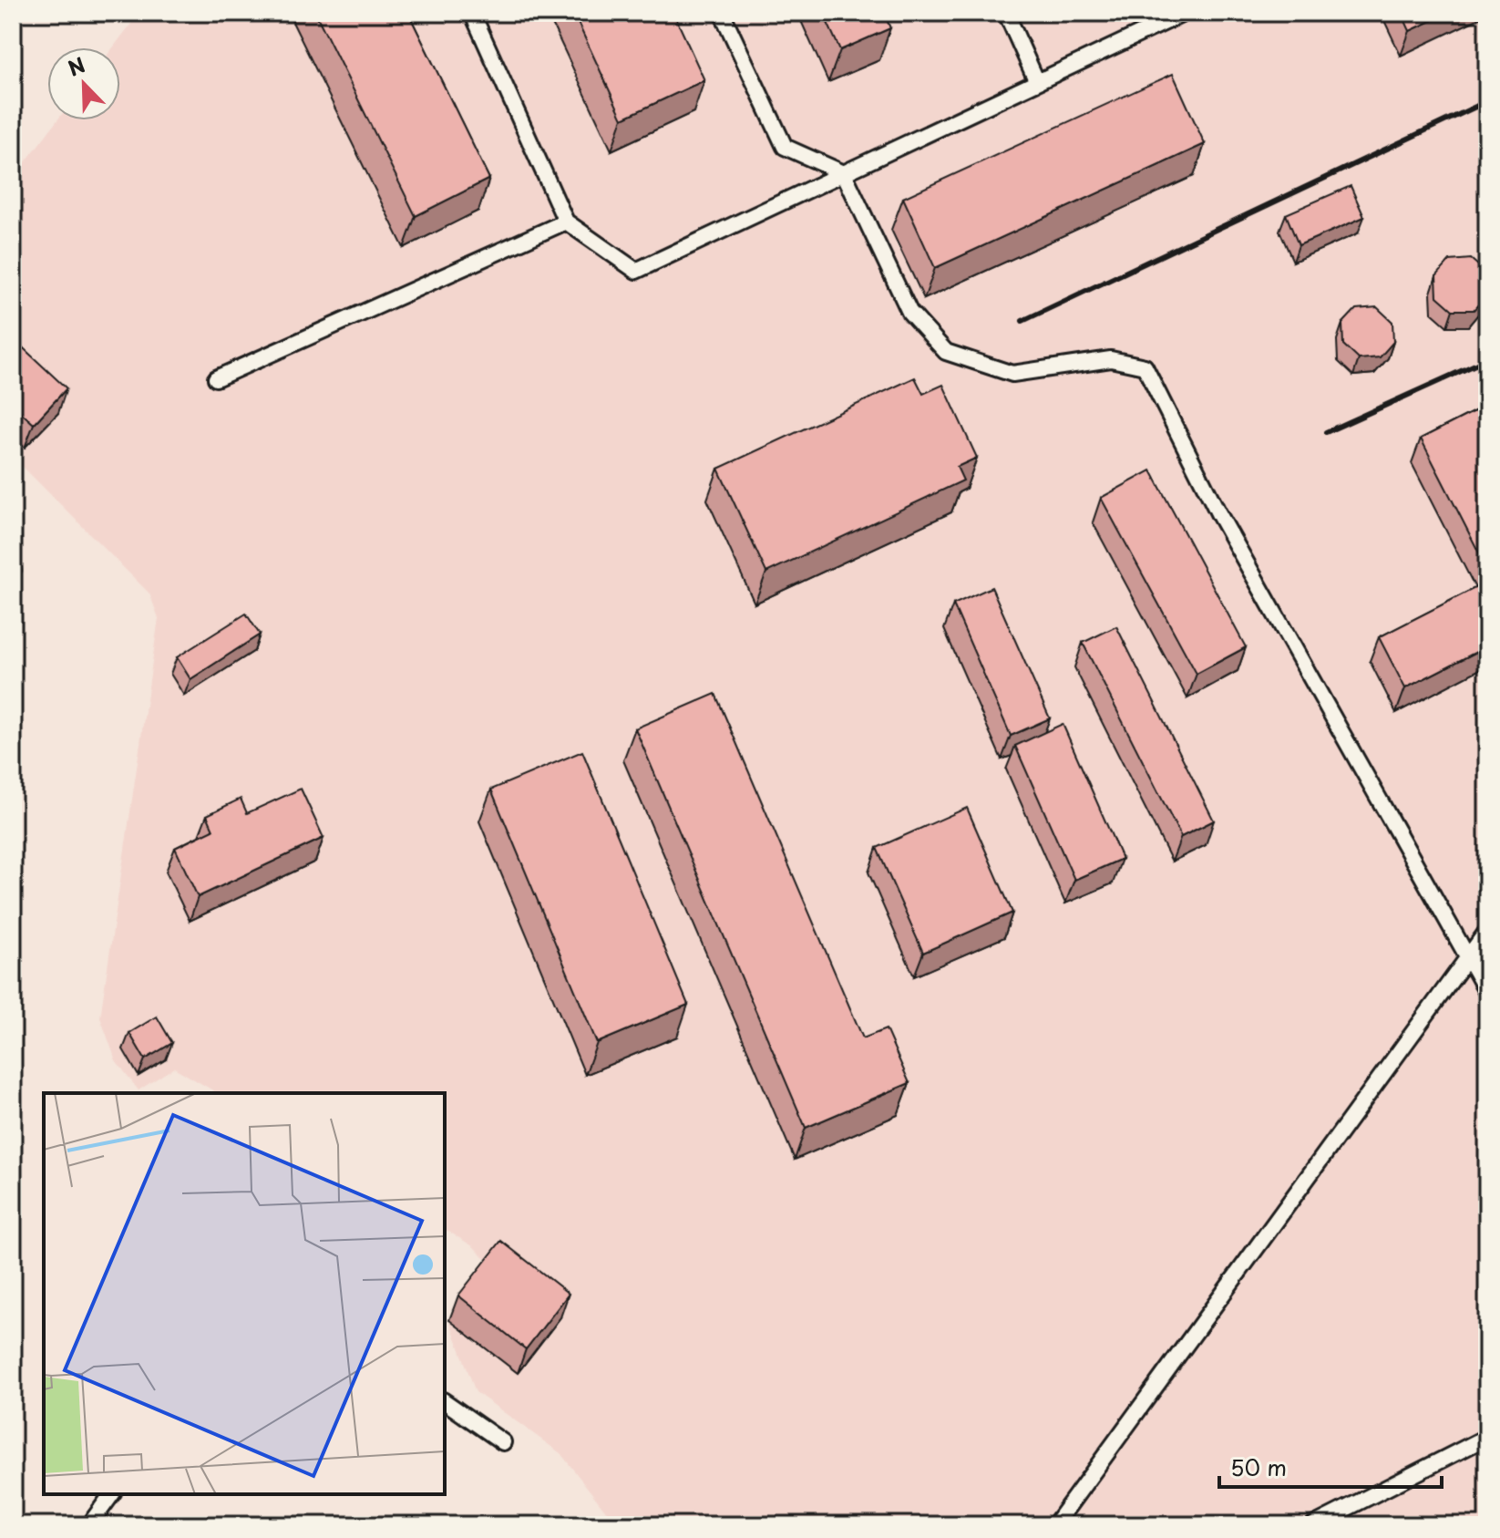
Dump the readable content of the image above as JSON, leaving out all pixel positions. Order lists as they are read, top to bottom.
{
  "scale_bar": "50 m",
  "north": "top left"
}
